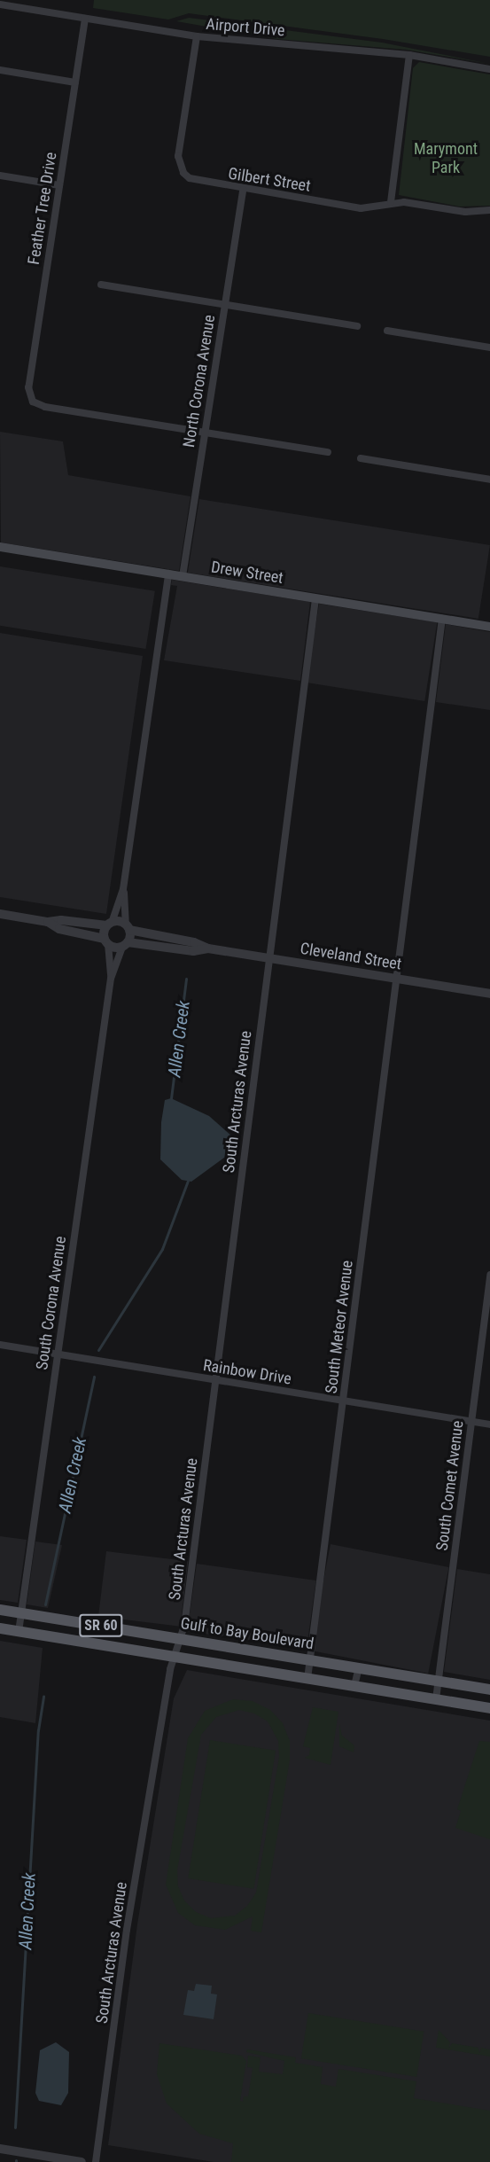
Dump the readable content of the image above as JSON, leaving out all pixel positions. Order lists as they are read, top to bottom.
{
  "streets": {
    "main road": ["Drew Street", "SR 60", "Gulf to Bay Boulevard"],
    "street": [
      "Airport Drive",
      "Gilbert Street",
      "Feather Tree Drive",
      "North Corona Avenue",
      "Cleveland Street",
      "South Arcturas Avenue",
      "South Corona Avenue",
      "South Meteor Avenue",
      "Rainbow Drive",
      "South Comet Avenue"
    ]
  },
  "crossings": [
    ["Airport Drive", "Gilbert Street"],
    ["Airport Drive", "Feather Tree Drive"],
    ["Gilbert Street", "North Corona Avenue"],
    ["Feather Tree Drive", "North Corona Avenue"],
    ["North Corona Avenue", "Drew Street"],
    ["Drew Street", "South Arcturas Avenue"],
    ["Drew Street", "South Meteor Avenue"],
    ["Cleveland Street", "South Arcturas Avenue"],
    ["Cleveland Street", "South Corona Avenue"],
    ["Cleveland Street", "South Meteor Avenue"],
    ["South Arcturas Avenue", "Rainbow Drive"],
    ["South Arcturas Avenue", "SR 60"],
    ["South Arcturas Avenue", "Gulf to Bay Boulevard"],
    ["South Corona Avenue", "Rainbow Drive"],
    ["South Corona Avenue", "SR 60"],
    ["South Corona Avenue", "Gulf to Bay Boulevard"],
    ["South Meteor Avenue", "Rainbow Drive"],
    ["South Meteor Avenue", "SR 60"],
    ["South Meteor Avenue", "Gulf to Bay Boulevard"],
    ["Rainbow Drive", "South Comet Avenue"],
    ["South Comet Avenue", "SR 60"],
    ["South Comet Avenue", "Gulf to Bay Boulevard"]
  ],
  "water": ["Allen Creek"],
  "parks": ["Marymont Park"]
}
